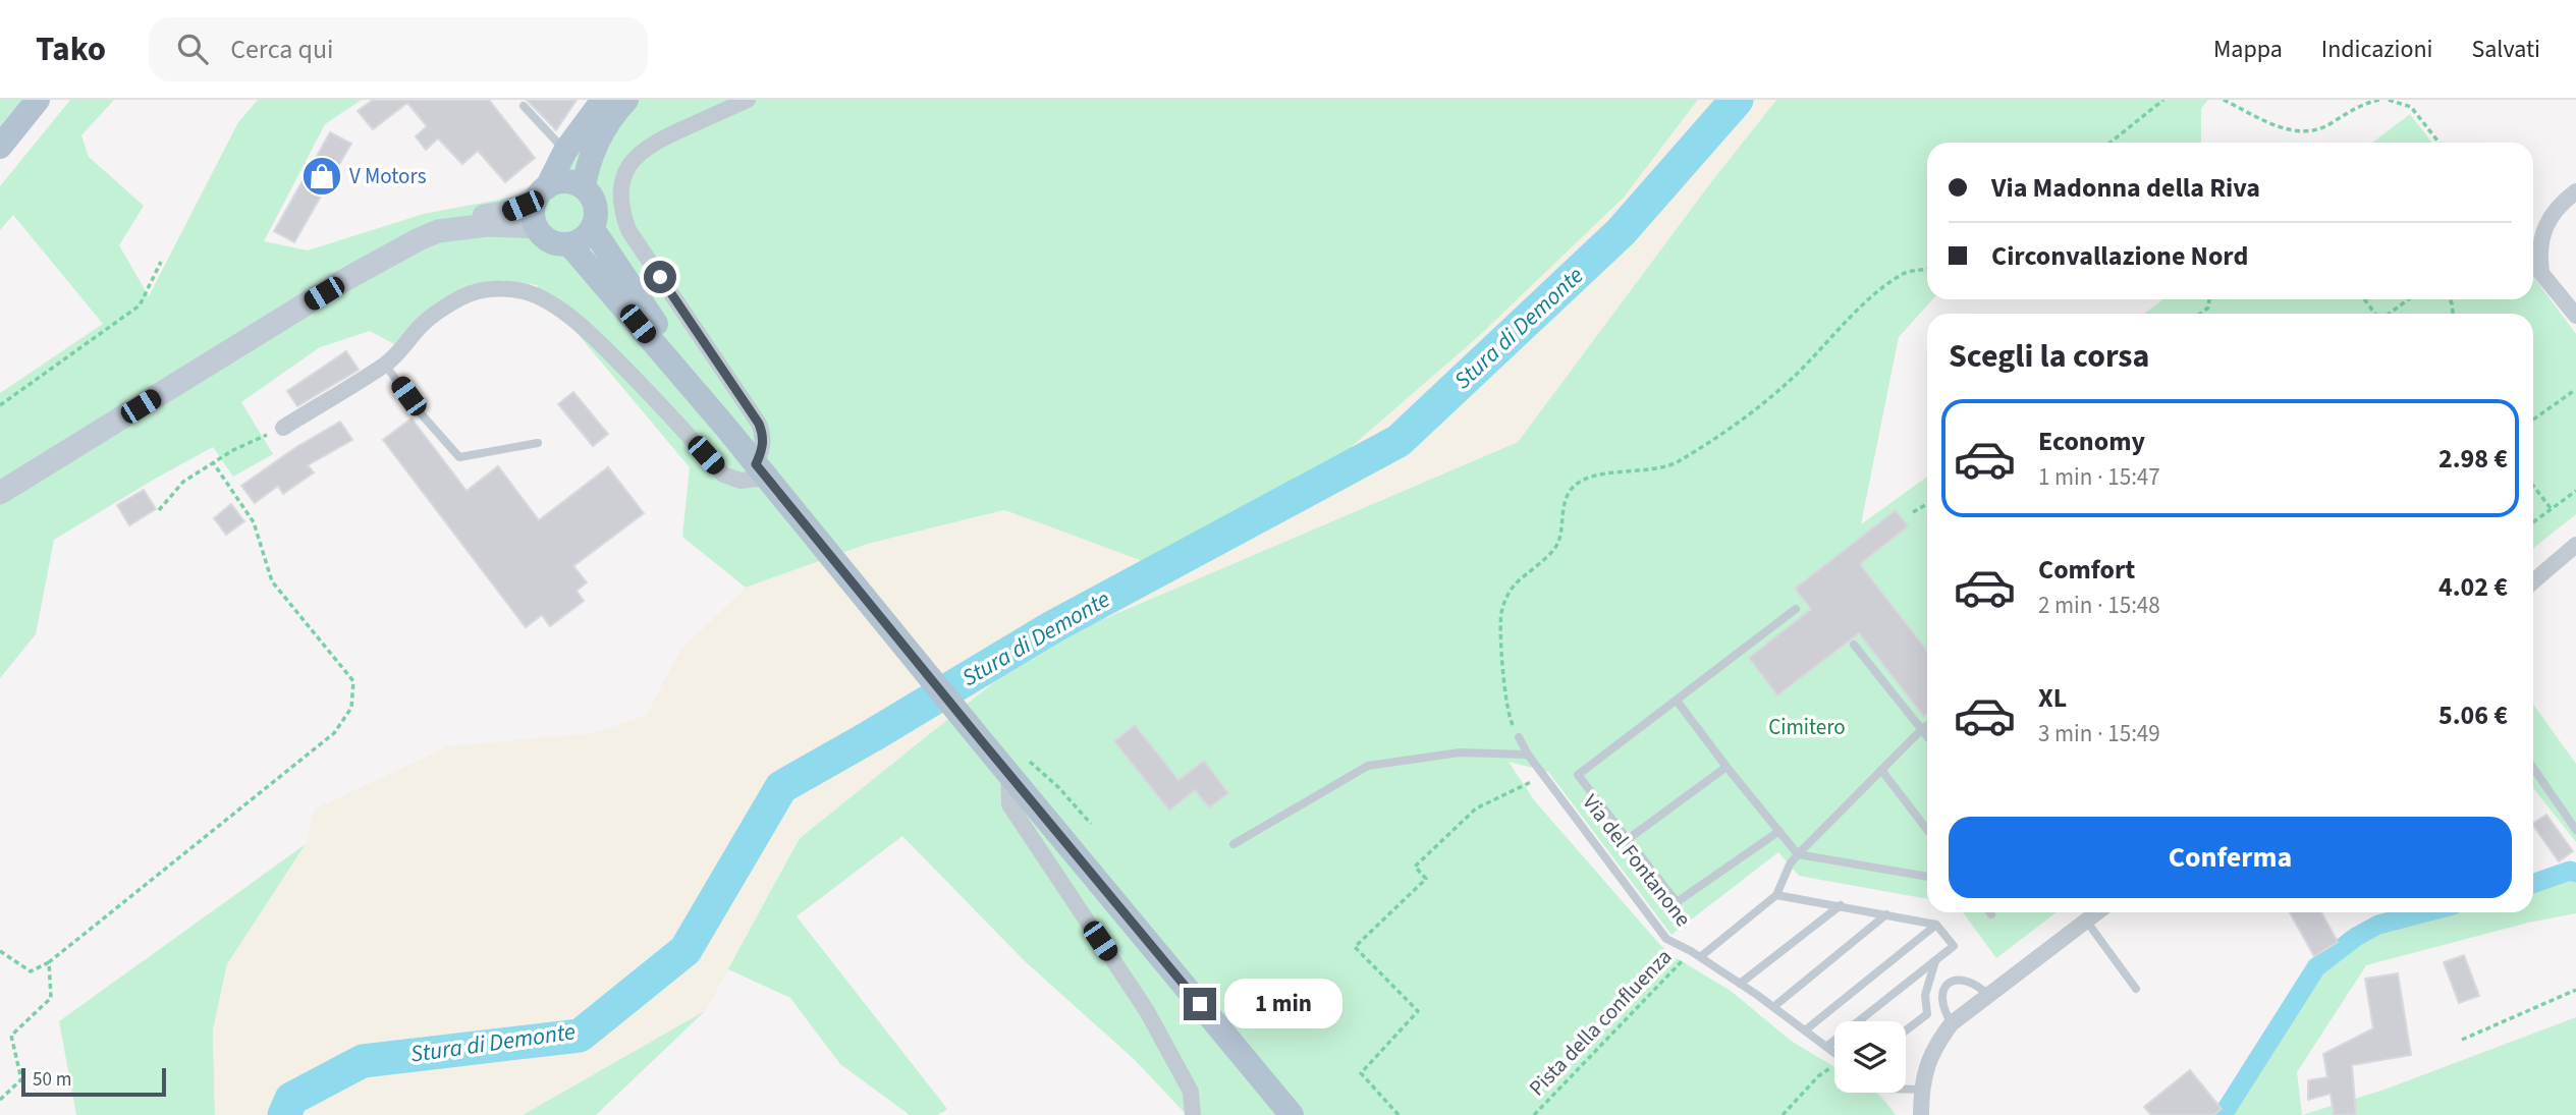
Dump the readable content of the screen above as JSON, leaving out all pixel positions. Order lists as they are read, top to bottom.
{
  "streets": {
    "lane": ["Via del Fontanone"],
    "path": ["Pista della confluenza"]
  },
  "crossings": [
    ["Via del Fontanone", "Pista della confluenza"]
  ],
  "water": ["Stura di Demonte"],
  "parks": ["Cimitero"],
  "places": {
    "shop": ["V Motors"]
  },
  "scale_bar": "50 m",
  "page": {
    "header": "Tako",
    "search": "Cerca qui",
    "nav": ["Mappa", "Indicazioni", "Salvati"],
    "banner": ["Via Madonna della Riva", "Circonvallazione Nord"],
    "heading": "Scegli la corsa",
    "list": [
      {
        "name": "Economy",
        "note": "1 min · 15:47",
        "value": "2.98 €"
      },
      {
        "name": "Comfort",
        "note": "2 min · 15:48",
        "value": "4.02 €"
      },
      {
        "name": "XL",
        "note": "3 min · 15:49",
        "value": "5.06 €"
      }
    ],
    "buttons": "Conferma",
    "bubble": "1 min",
    "scale": "50 m"
  }
}
